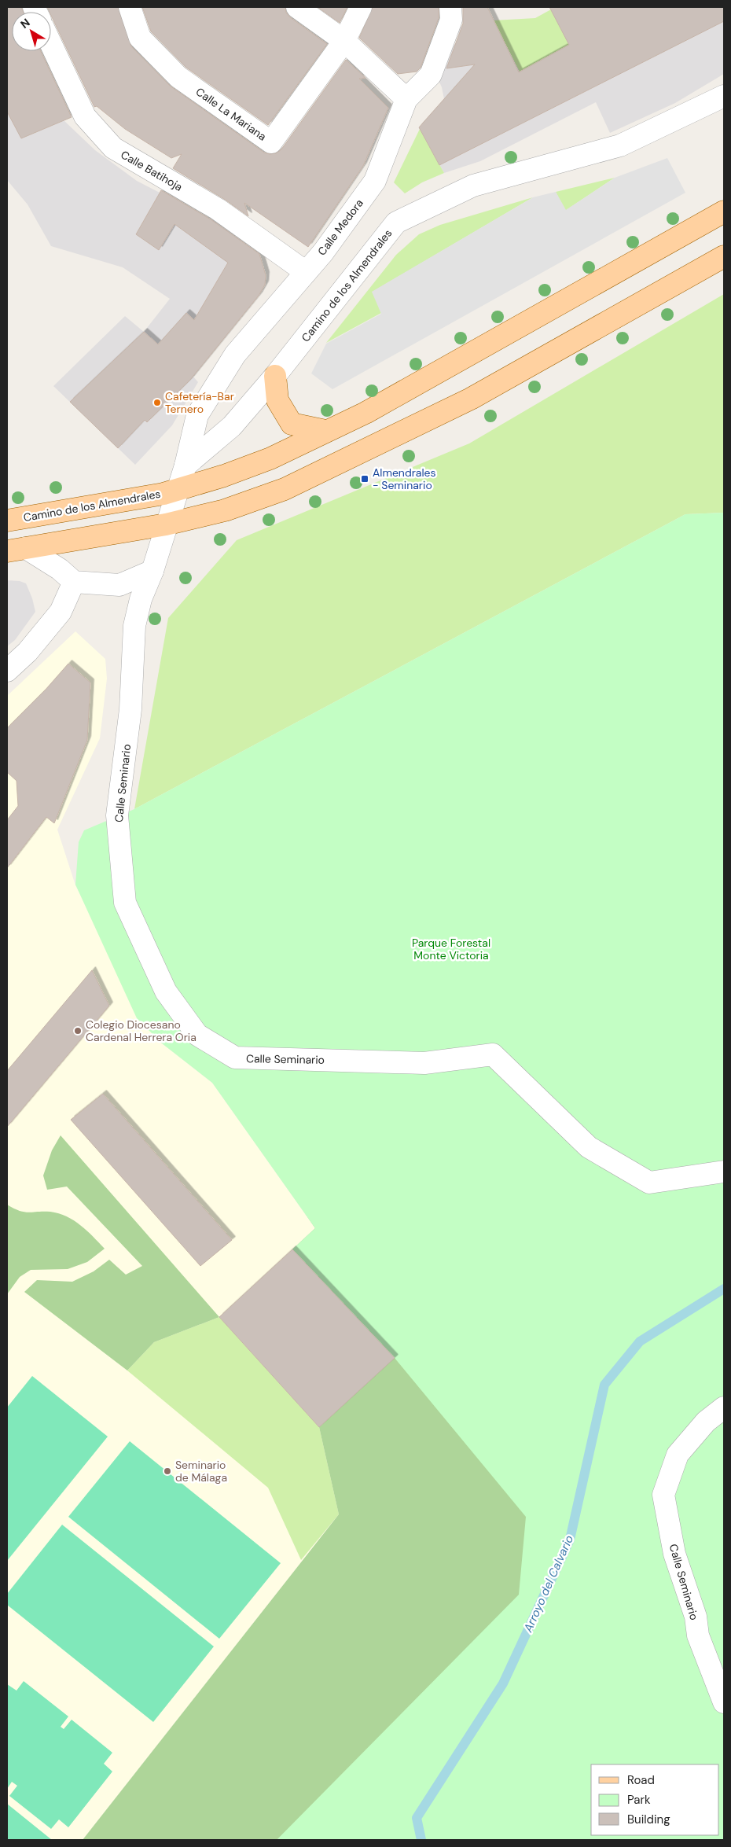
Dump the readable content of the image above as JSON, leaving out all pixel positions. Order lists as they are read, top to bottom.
{
  "streets": {
    "main road": ["Camino de los Almendrales"],
    "street": [
      "Calle La Mariana",
      "Calle Batihoja",
      "Calle Medora",
      "Calle Seminario"
    ]
  },
  "crossings": [
    ["Calle Batihoja", "Calle Medora"],
    ["Calle Medora", "Camino de los Almendrales"],
    ["Camino de los Almendrales", "Calle Seminario"]
  ],
  "water": ["Arroyo del Calvario"],
  "parks": ["Parque Forestal Monte Victoria"],
  "places": {
    "other": ["Cafetería-Bar Ternero", "Colegio Diocesano Cardenal Herrera Oria", "Seminario de Málaga"],
    "transit": ["Almendrales - Seminario"]
  },
  "legend": ["Road", "Park", "Building"],
  "north": "top left"
}
